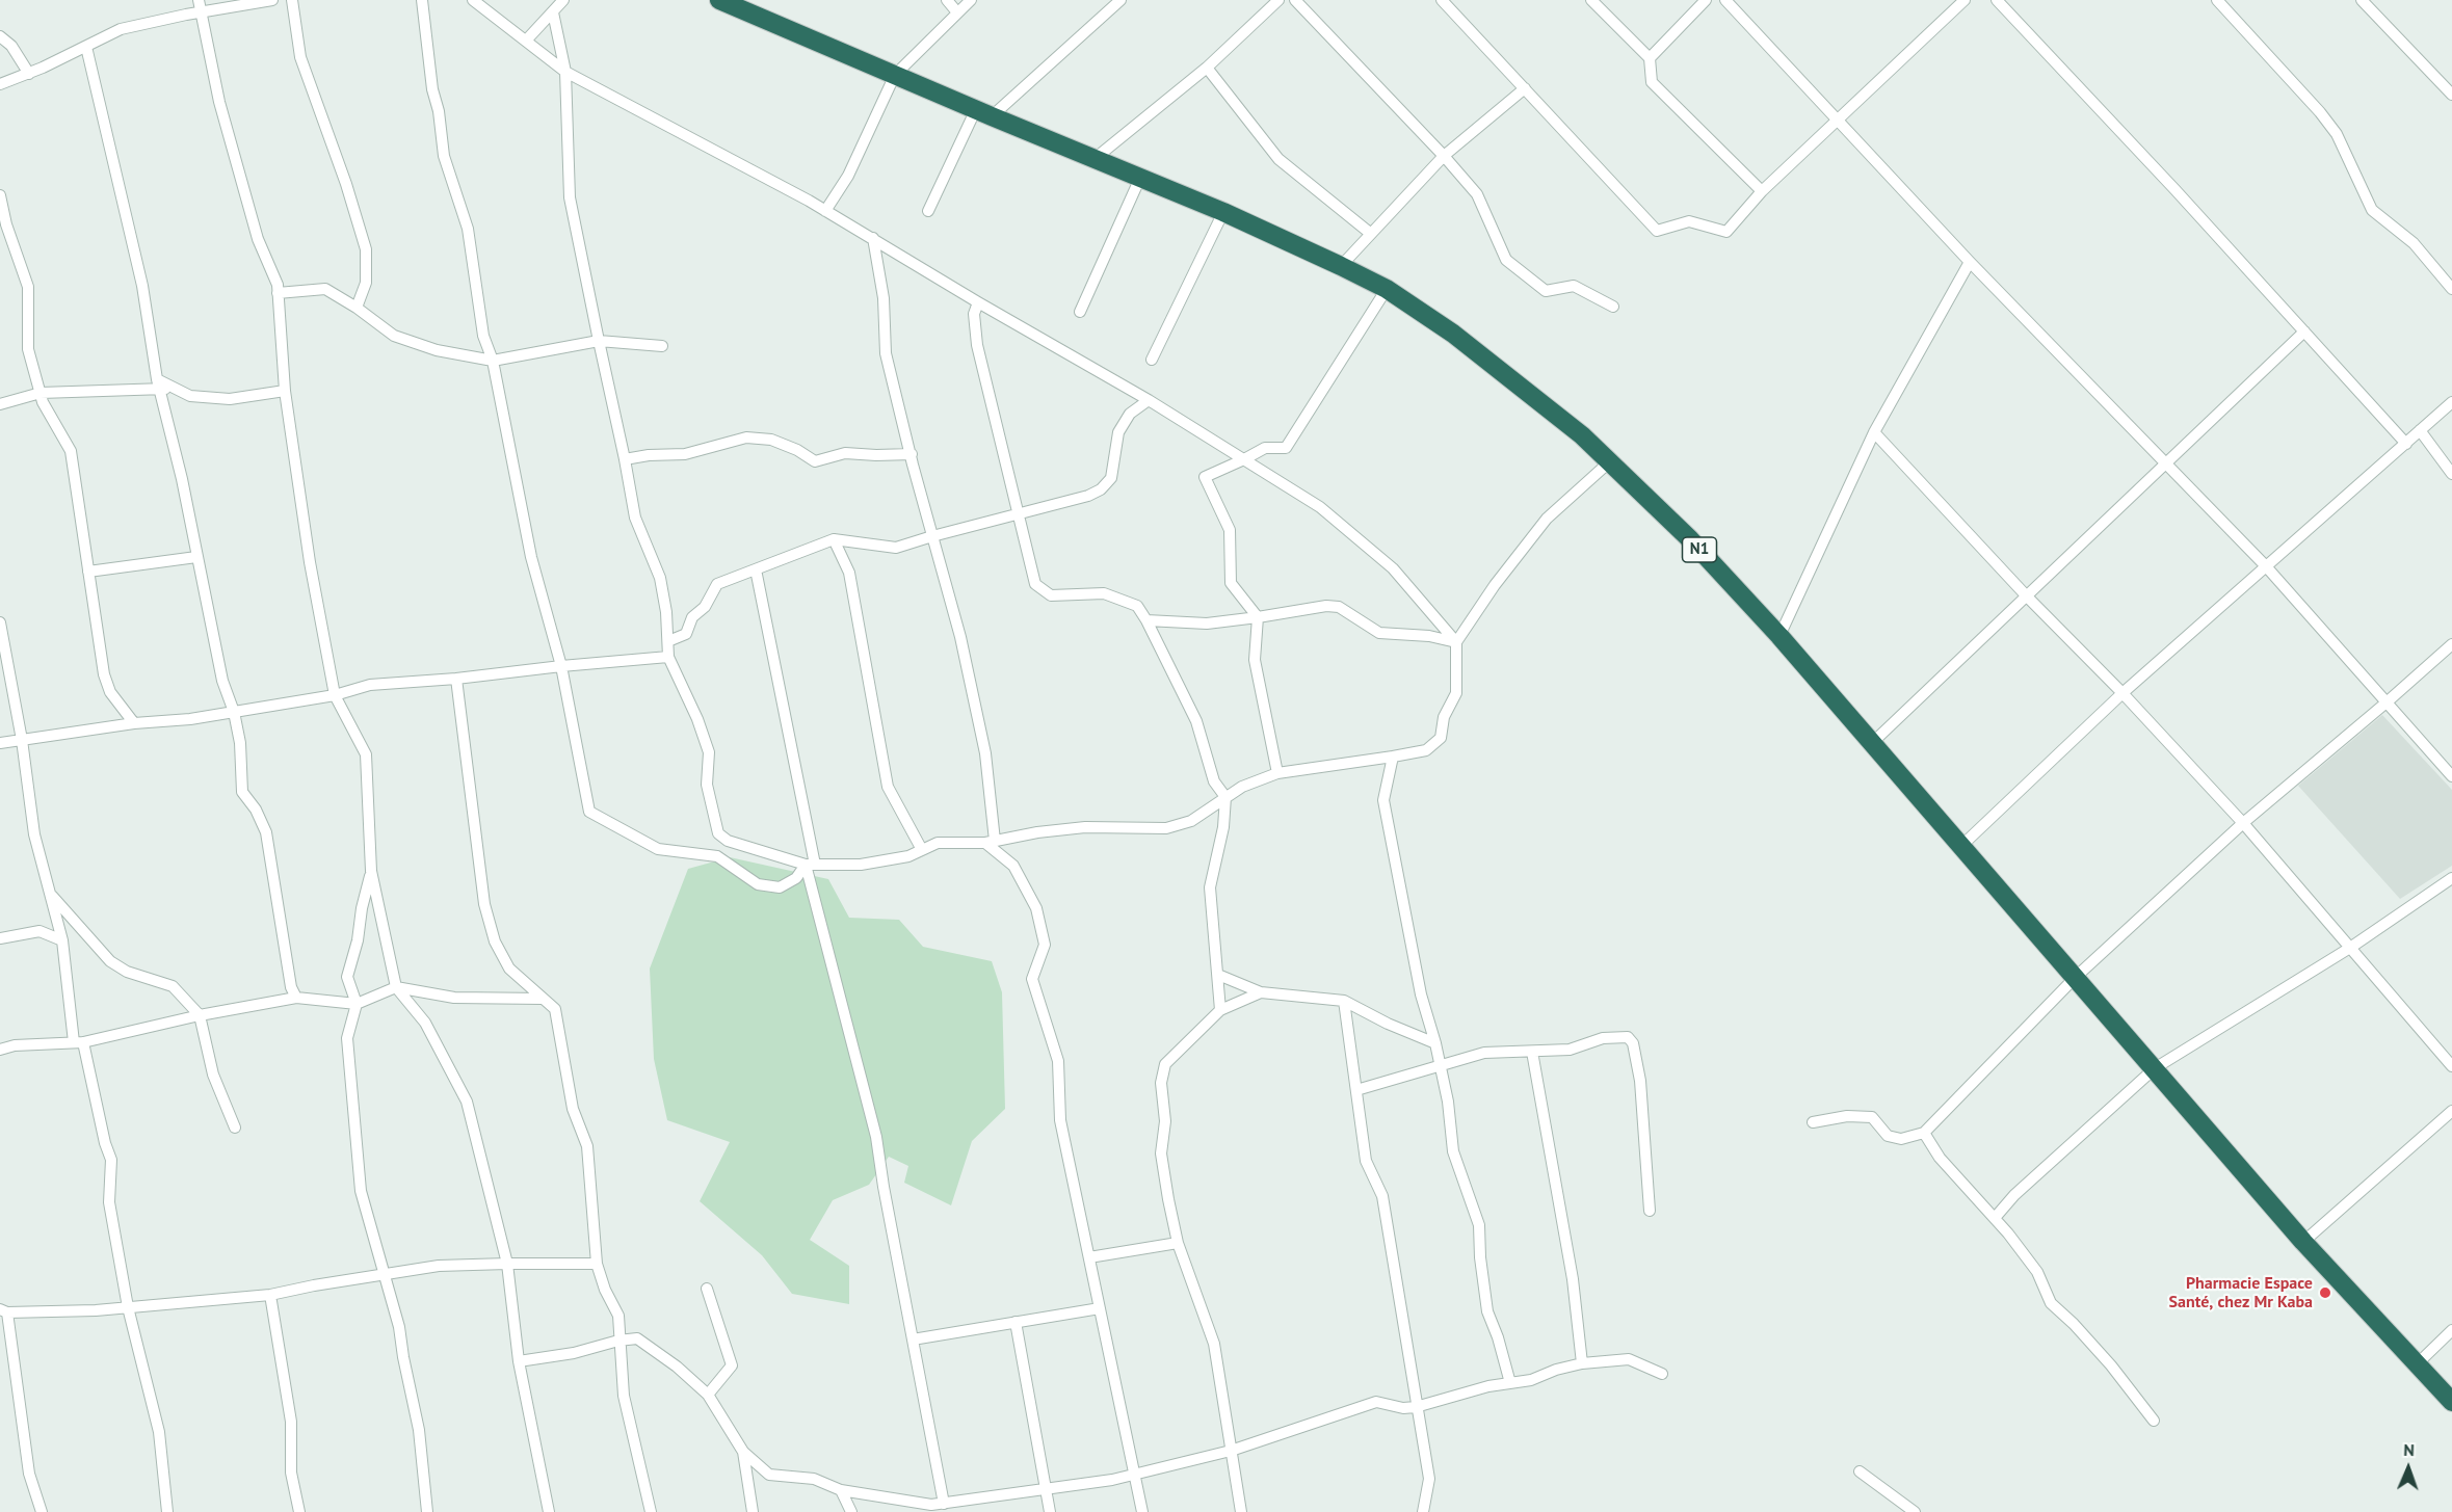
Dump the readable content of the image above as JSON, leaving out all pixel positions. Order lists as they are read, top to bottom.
{
  "streets": {
    "highway": ["N1"]
  },
  "places": ["Pharmacie Espace Santé, chez Mr Kaba"],
  "north": "top"
}
